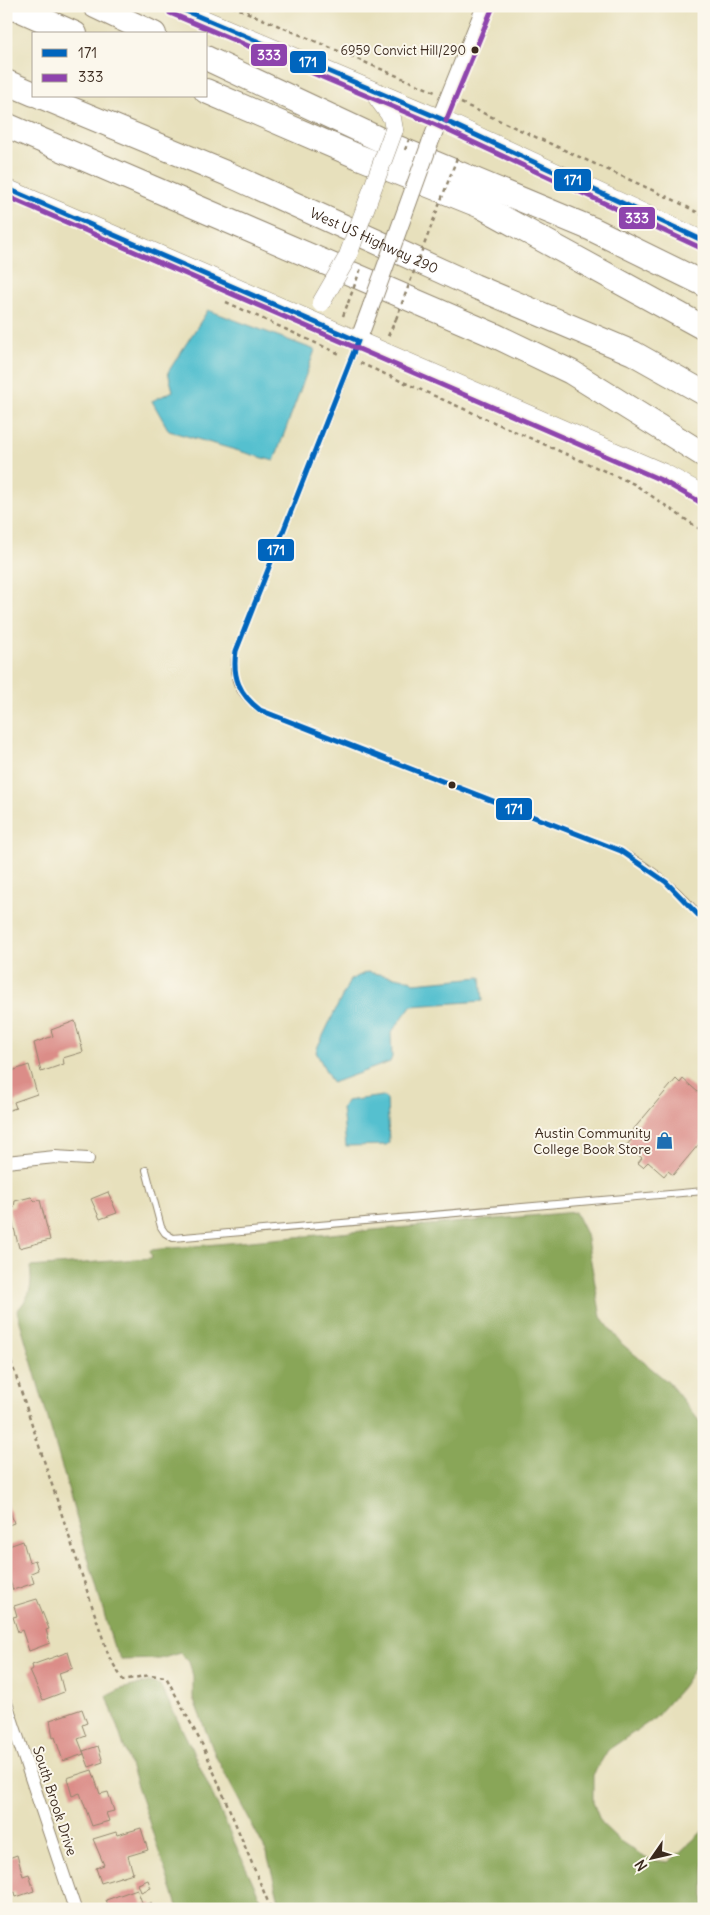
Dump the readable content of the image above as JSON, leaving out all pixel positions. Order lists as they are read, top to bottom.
{
  "streets": {
    "highway": ["West US Highway 290"],
    "street": ["South Brook Drive"]
  },
  "places": {
    "other": ["6959 Convict Hill/290"],
    "shop": ["Austin Community College Book Store"]
  },
  "lines": ["transit line 171", "transit line 333"],
  "legend": ["171", "333"],
  "north": "bottom left"
}
